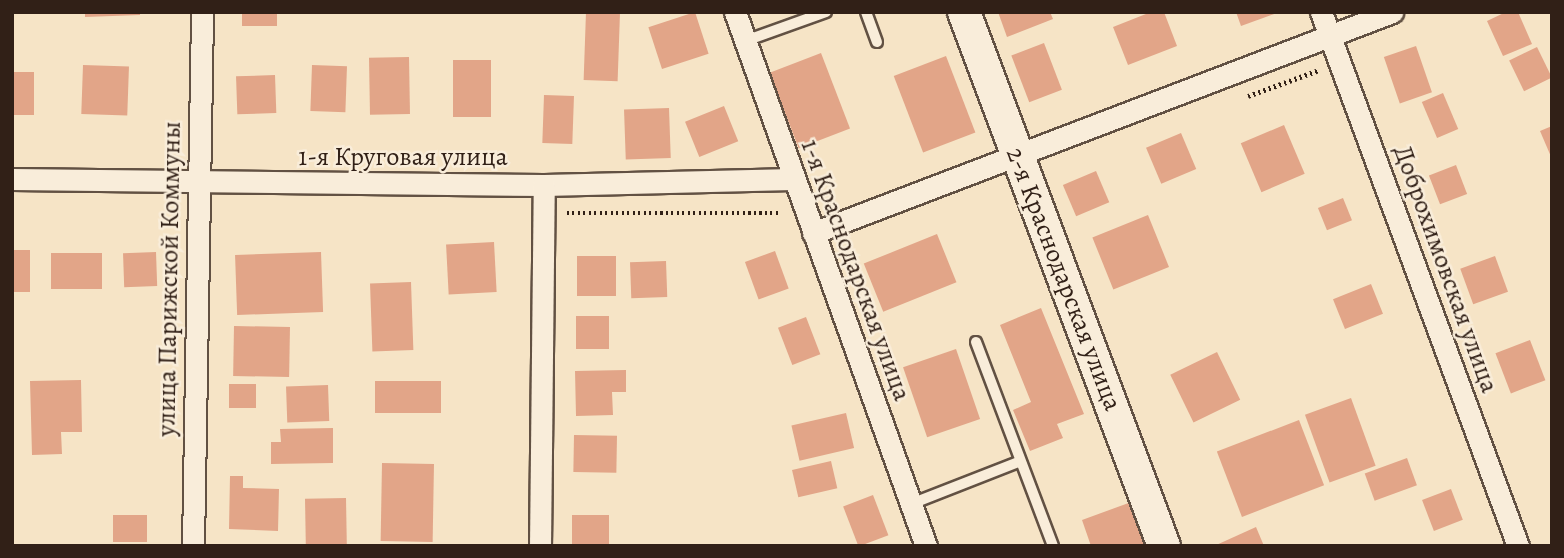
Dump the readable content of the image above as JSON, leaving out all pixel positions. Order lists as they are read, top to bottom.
{
  "streets": {
    "street": [
      "1-я Круговая улица",
      "Доброхимовская улица",
      "1-я Краснодарская улица",
      "улица Парижской Коммуны",
      "2-я Краснодарская улица"
    ]
  },
  "crossings": [
    ["1-я Круговая улица", "1-я Краснодарская улица"],
    ["1-я Круговая улица", "улица Парижской Коммуны"]
  ]
}
